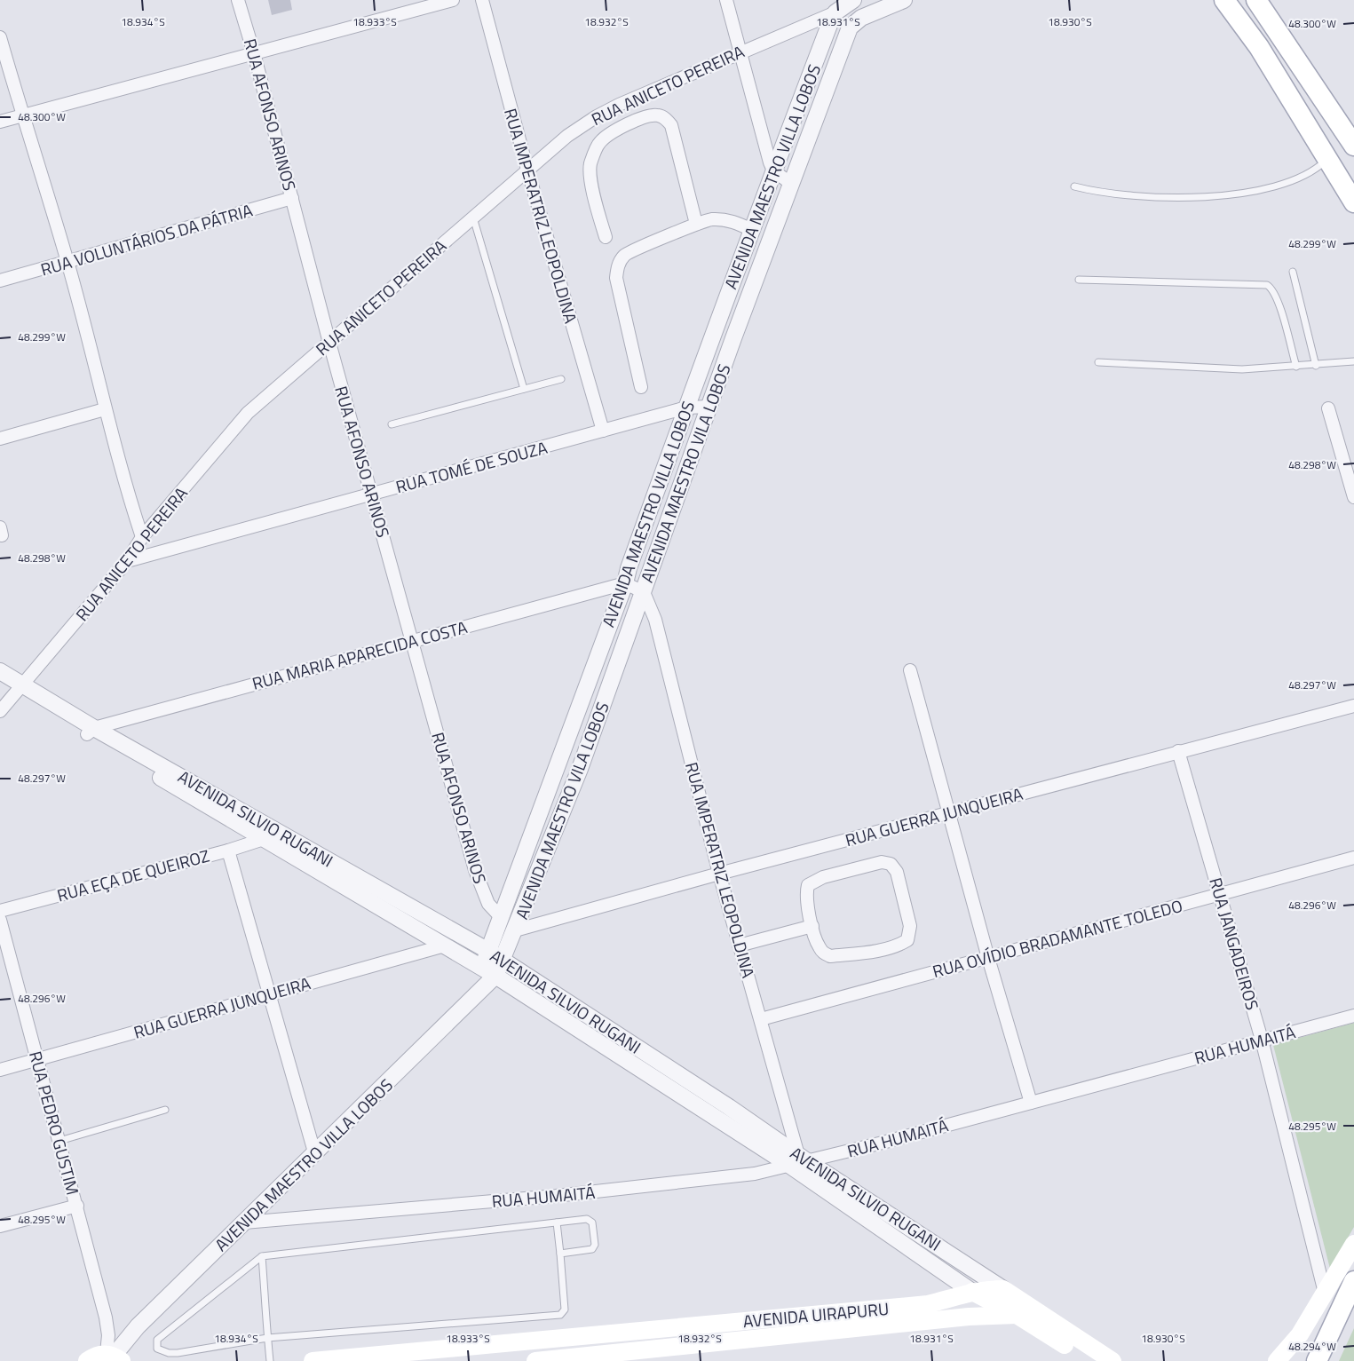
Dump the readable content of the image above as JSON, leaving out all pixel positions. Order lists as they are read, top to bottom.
{
  "streets": {
    "main road": ["AVENIDA SILVIO RUGANI", "AVENIDA UIRAPURU"],
    "street": [
      "RUA ANICETO PEREIRA",
      "RUA AFONSO ARINOS",
      "AVENIDA MAESTRO VILLA LOBOS",
      "RUA IMPERATRIZ LEOPOLDINA",
      "RUA VOLUNTÁRIOS DA PÁTRIA",
      "RUA TOMÉ DE SOUZA",
      "AVENIDA MAESTRO VILA LOBOS",
      "RUA MARIA APARECIDA COSTA",
      "RUA GUERRA JUNQUEIRA",
      "RUA EÇA DE QUEIROZ",
      "RUA OVÍDIO BRADAMANTE TOLEDO",
      "RUA JANGADEIROS",
      "RUA HUMAITÁ",
      "RUA PEDRO GUSTIM"
    ]
  },
  "crossings": [
    ["RUA ANICETO PEREIRA", "RUA AFONSO ARINOS"],
    ["RUA ANICETO PEREIRA", "AVENIDA MAESTRO VILLA LOBOS"],
    ["RUA ANICETO PEREIRA", "RUA IMPERATRIZ LEOPOLDINA"],
    ["RUA ANICETO PEREIRA", "RUA TOMÉ DE SOUZA"],
    ["RUA ANICETO PEREIRA", "AVENIDA SILVIO RUGANI"],
    ["RUA AFONSO ARINOS", "AVENIDA MAESTRO VILLA LOBOS"],
    ["RUA AFONSO ARINOS", "RUA VOLUNTÁRIOS DA PÁTRIA"],
    ["RUA AFONSO ARINOS", "RUA TOMÉ DE SOUZA"],
    ["RUA AFONSO ARINOS", "RUA MARIA APARECIDA COSTA"],
    ["AVENIDA MAESTRO VILLA LOBOS", "RUA TOMÉ DE SOUZA"],
    ["AVENIDA MAESTRO VILLA LOBOS", "AVENIDA MAESTRO VILA LOBOS"],
    ["AVENIDA MAESTRO VILLA LOBOS", "RUA MARIA APARECIDA COSTA"],
    ["AVENIDA MAESTRO VILLA LOBOS", "AVENIDA SILVIO RUGANI"],
    ["AVENIDA MAESTRO VILLA LOBOS", "RUA HUMAITÁ"],
    ["AVENIDA MAESTRO VILLA LOBOS", "RUA PEDRO GUSTIM"],
    ["RUA IMPERATRIZ LEOPOLDINA", "RUA TOMÉ DE SOUZA"],
    ["RUA IMPERATRIZ LEOPOLDINA", "AVENIDA MAESTRO VILA LOBOS"],
    ["RUA IMPERATRIZ LEOPOLDINA", "RUA GUERRA JUNQUEIRA"],
    ["RUA IMPERATRIZ LEOPOLDINA", "AVENIDA SILVIO RUGANI"],
    ["RUA IMPERATRIZ LEOPOLDINA", "RUA OVÍDIO BRADAMANTE TOLEDO"],
    ["RUA IMPERATRIZ LEOPOLDINA", "RUA HUMAITÁ"],
    ["RUA TOMÉ DE SOUZA", "AVENIDA MAESTRO VILA LOBOS"],
    ["AVENIDA MAESTRO VILA LOBOS", "RUA GUERRA JUNQUEIRA"],
    ["AVENIDA MAESTRO VILA LOBOS", "AVENIDA SILVIO RUGANI"],
    ["RUA MARIA APARECIDA COSTA", "AVENIDA SILVIO RUGANI"],
    ["RUA GUERRA JUNQUEIRA", "AVENIDA SILVIO RUGANI"],
    ["RUA GUERRA JUNQUEIRA", "RUA JANGADEIROS"],
    ["RUA GUERRA JUNQUEIRA", "RUA PEDRO GUSTIM"],
    ["AVENIDA SILVIO RUGANI", "RUA EÇA DE QUEIROZ"],
    ["AVENIDA SILVIO RUGANI", "RUA HUMAITÁ"],
    ["AVENIDA SILVIO RUGANI", "AVENIDA UIRAPURU"],
    ["RUA OVÍDIO BRADAMANTE TOLEDO", "RUA JANGADEIROS"],
    ["RUA JANGADEIROS", "RUA HUMAITÁ"]
  ],
  "coordinates": [
    "18.934°S",
    "18.933°S",
    "18.932°S",
    "18.931°S",
    "18.930°S",
    "48.300°W",
    "48.299°W",
    "48.298°W",
    "48.297°W",
    "48.296°W",
    "48.295°W",
    "48.294°W"
  ]
}
